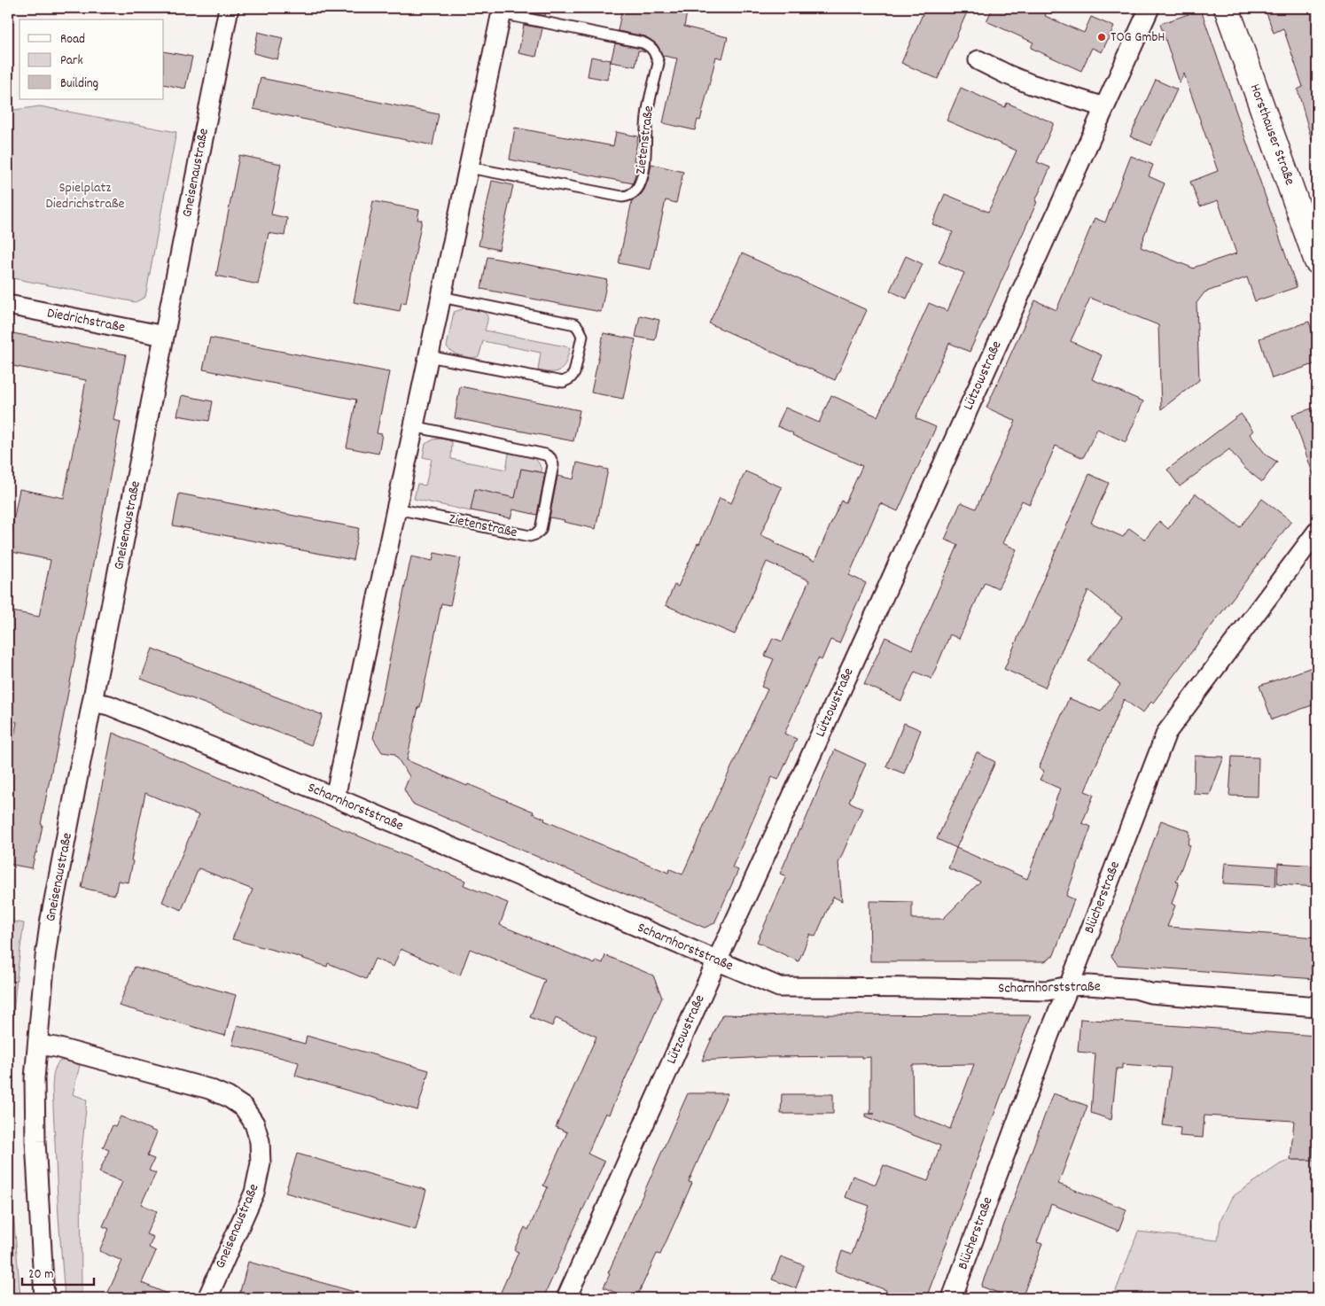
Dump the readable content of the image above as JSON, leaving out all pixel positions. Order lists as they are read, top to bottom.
{
  "streets": {
    "main road": ["Horsthauser Straße"],
    "street": [
      "Zietenstraße",
      "Gneisenaustraße",
      "Diedrichstraße",
      "Lützowstraße",
      "Scharnhorststraße",
      "Blücherstraße"
    ]
  },
  "crossings": [
    ["Zietenstraße", "Scharnhorststraße"],
    ["Gneisenaustraße", "Diedrichstraße"],
    ["Gneisenaustraße", "Scharnhorststraße"],
    ["Lützowstraße", "Scharnhorststraße"],
    ["Scharnhorststraße", "Blücherstraße"]
  ],
  "parks": ["Spielplatz Diedrichstraße"],
  "places": ["TOG GmbH"],
  "legend": ["Road", "Park", "Building"],
  "scale_bar": "20 m"
}
